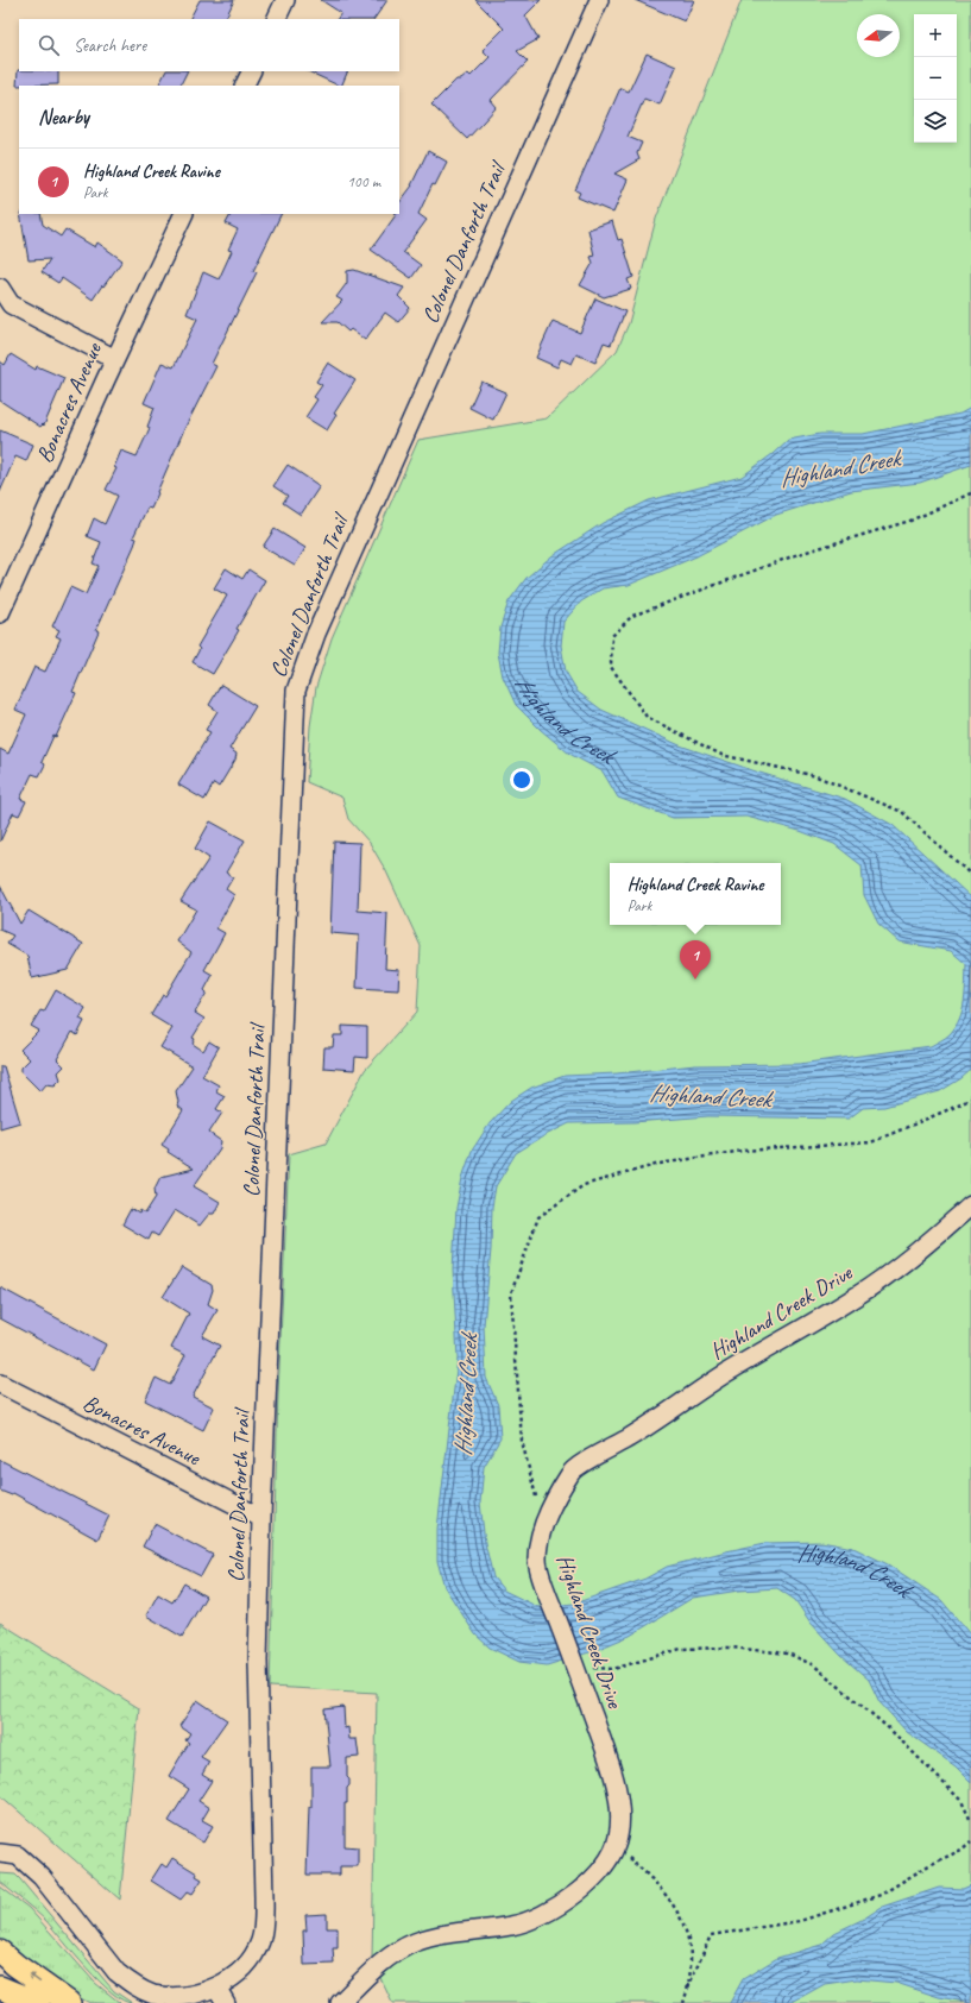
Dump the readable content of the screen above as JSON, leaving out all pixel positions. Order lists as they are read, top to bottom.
{
  "streets": {
    "street": ["Colonel Danforth Trail", "Bonacres Avenue", "Highland Creek Drive"]
  },
  "crossings": [
    ["Colonel Danforth Trail", "Bonacres Avenue"]
  ],
  "water": ["Highland Creek"],
  "north": "left",
  "page": {
    "map_buttons": ["+", "−"],
    "search": "Search here",
    "heading": "Nearby",
    "list": [
      {
        "mark": "1",
        "name": "Highland Creek Ravine",
        "note": "Park",
        "value": "100 m"
      }
    ],
    "popup": ["Highland Creek Ravine", "Park"],
    "pins": "1"
  }
}
